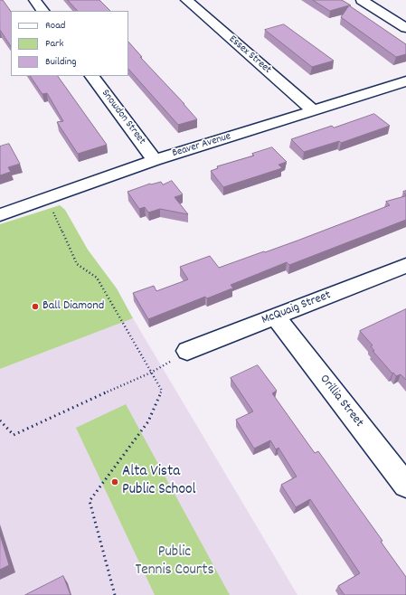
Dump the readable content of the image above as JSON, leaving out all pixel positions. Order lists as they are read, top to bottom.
{
  "streets": {
    "street": [
      "Essex Street",
      "Snowdon Street",
      "Beaver Avenue",
      "McQuaig Street",
      "Orillia Street"
    ]
  },
  "crossings": [
    ["Essex Street", "Beaver Avenue"],
    ["Snowdon Street", "Beaver Avenue"],
    ["McQuaig Street", "Orillia Street"]
  ],
  "parks": ["Public Tennis Courts"],
  "places": ["Ball Diamond", "Alta Vista Public School"],
  "legend": ["Road", "Park", "Building"]
}
